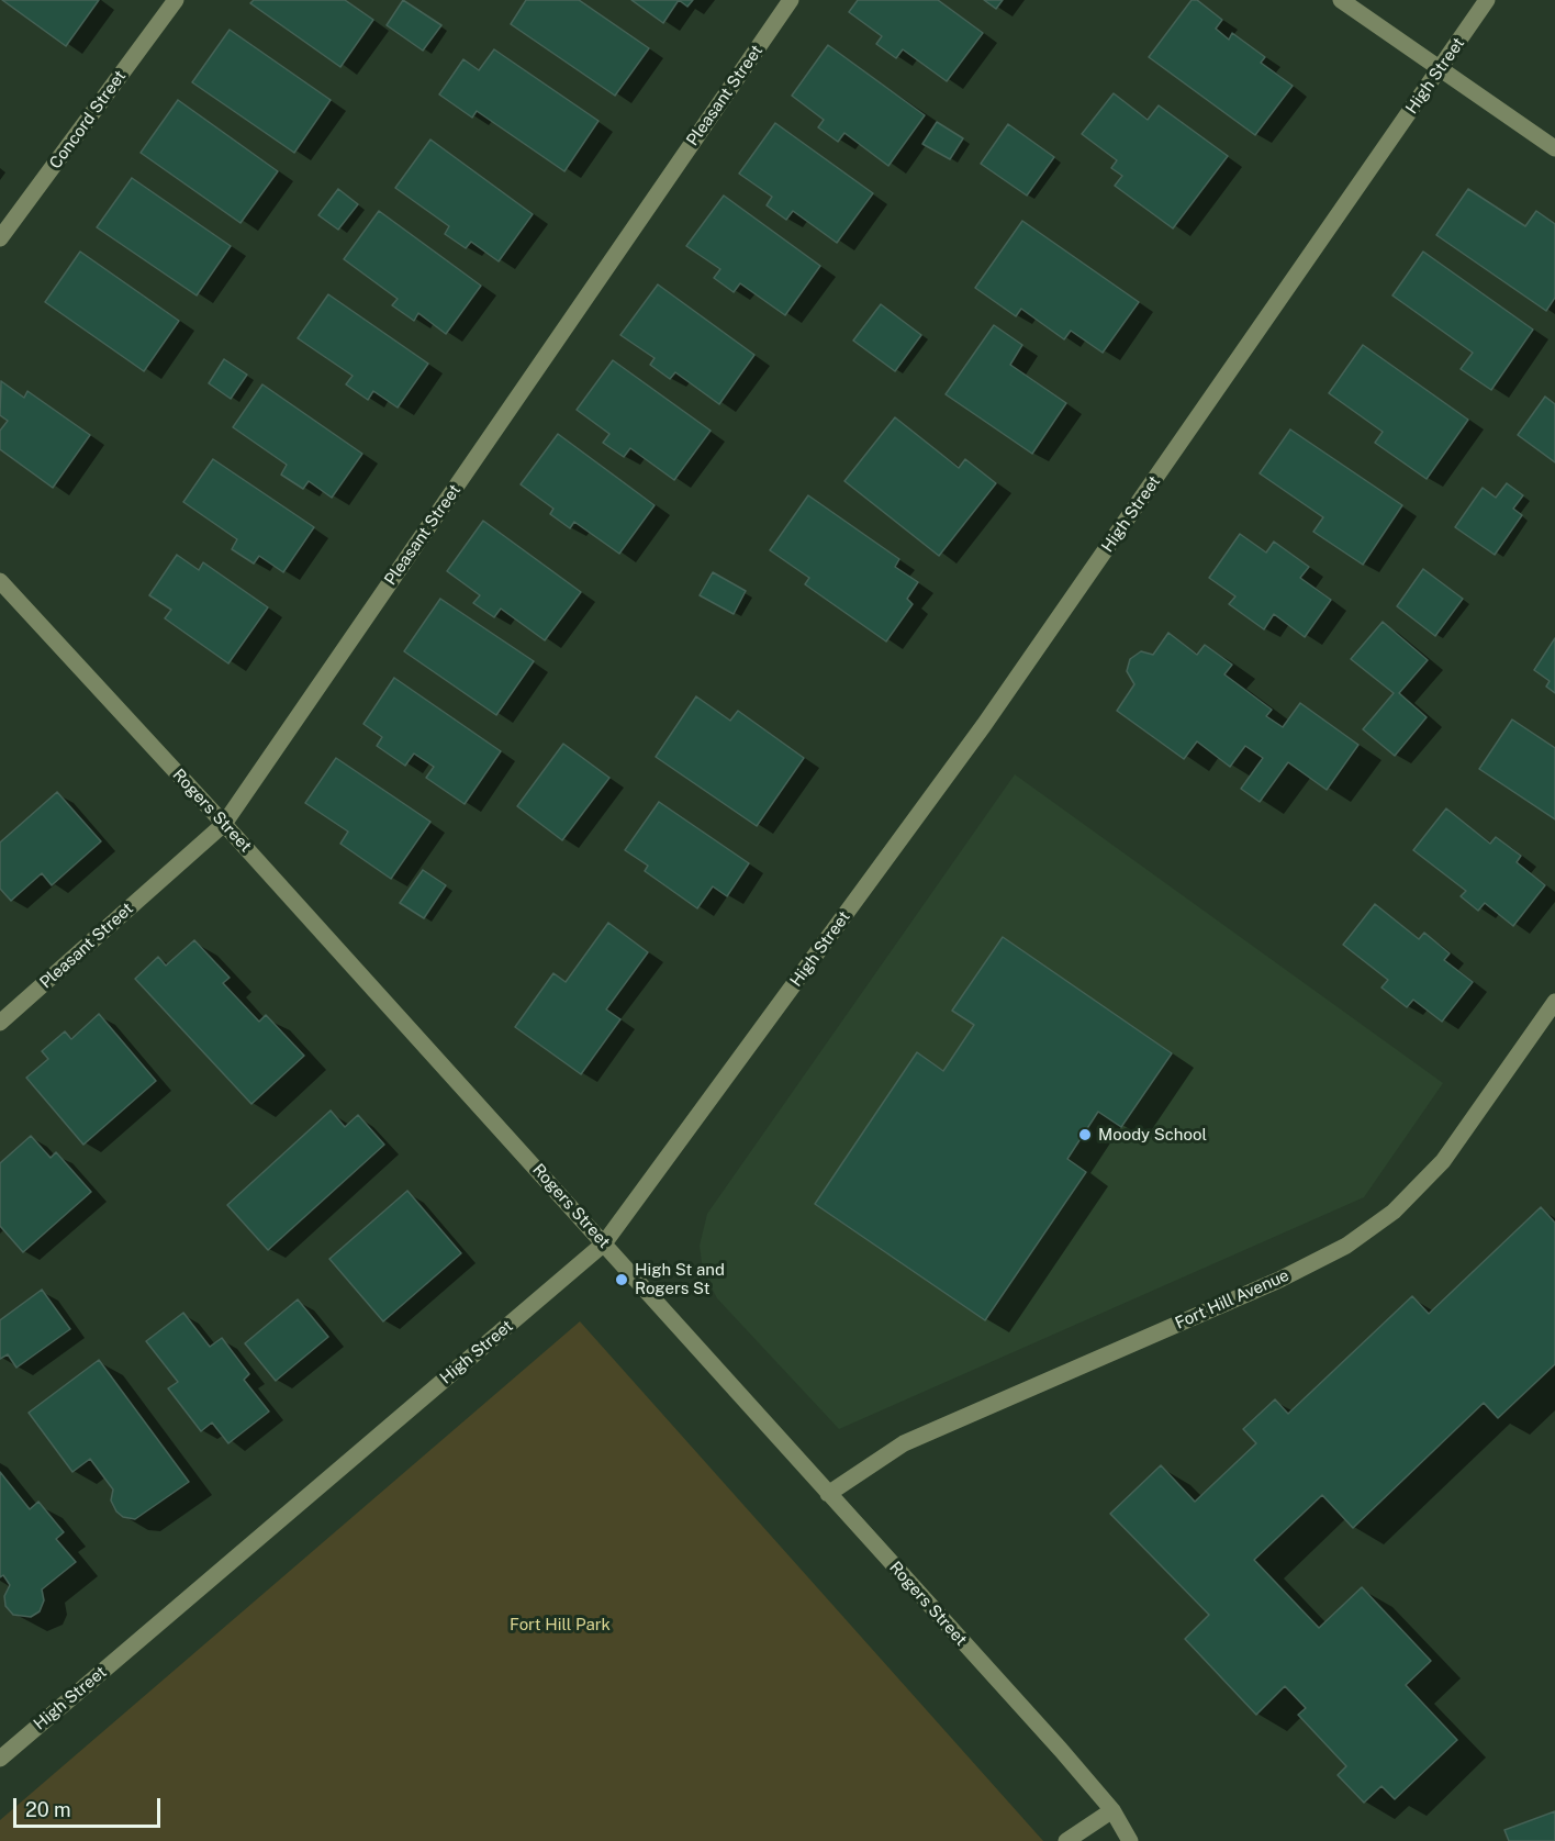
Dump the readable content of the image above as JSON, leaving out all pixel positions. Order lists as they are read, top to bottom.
{
  "streets": {
    "street": [
      "High Street",
      "Pleasant Street",
      "Concord Street",
      "Rogers Street",
      "Fort Hill Avenue"
    ]
  },
  "crossings": [
    ["High Street", "Rogers Street"],
    ["Pleasant Street", "Rogers Street"],
    ["Rogers Street", "Fort Hill Avenue"]
  ],
  "parks": ["Fort Hill Park"],
  "places": ["Moody School", "High St and Rogers St"],
  "scale_bar": "20 m"
}
